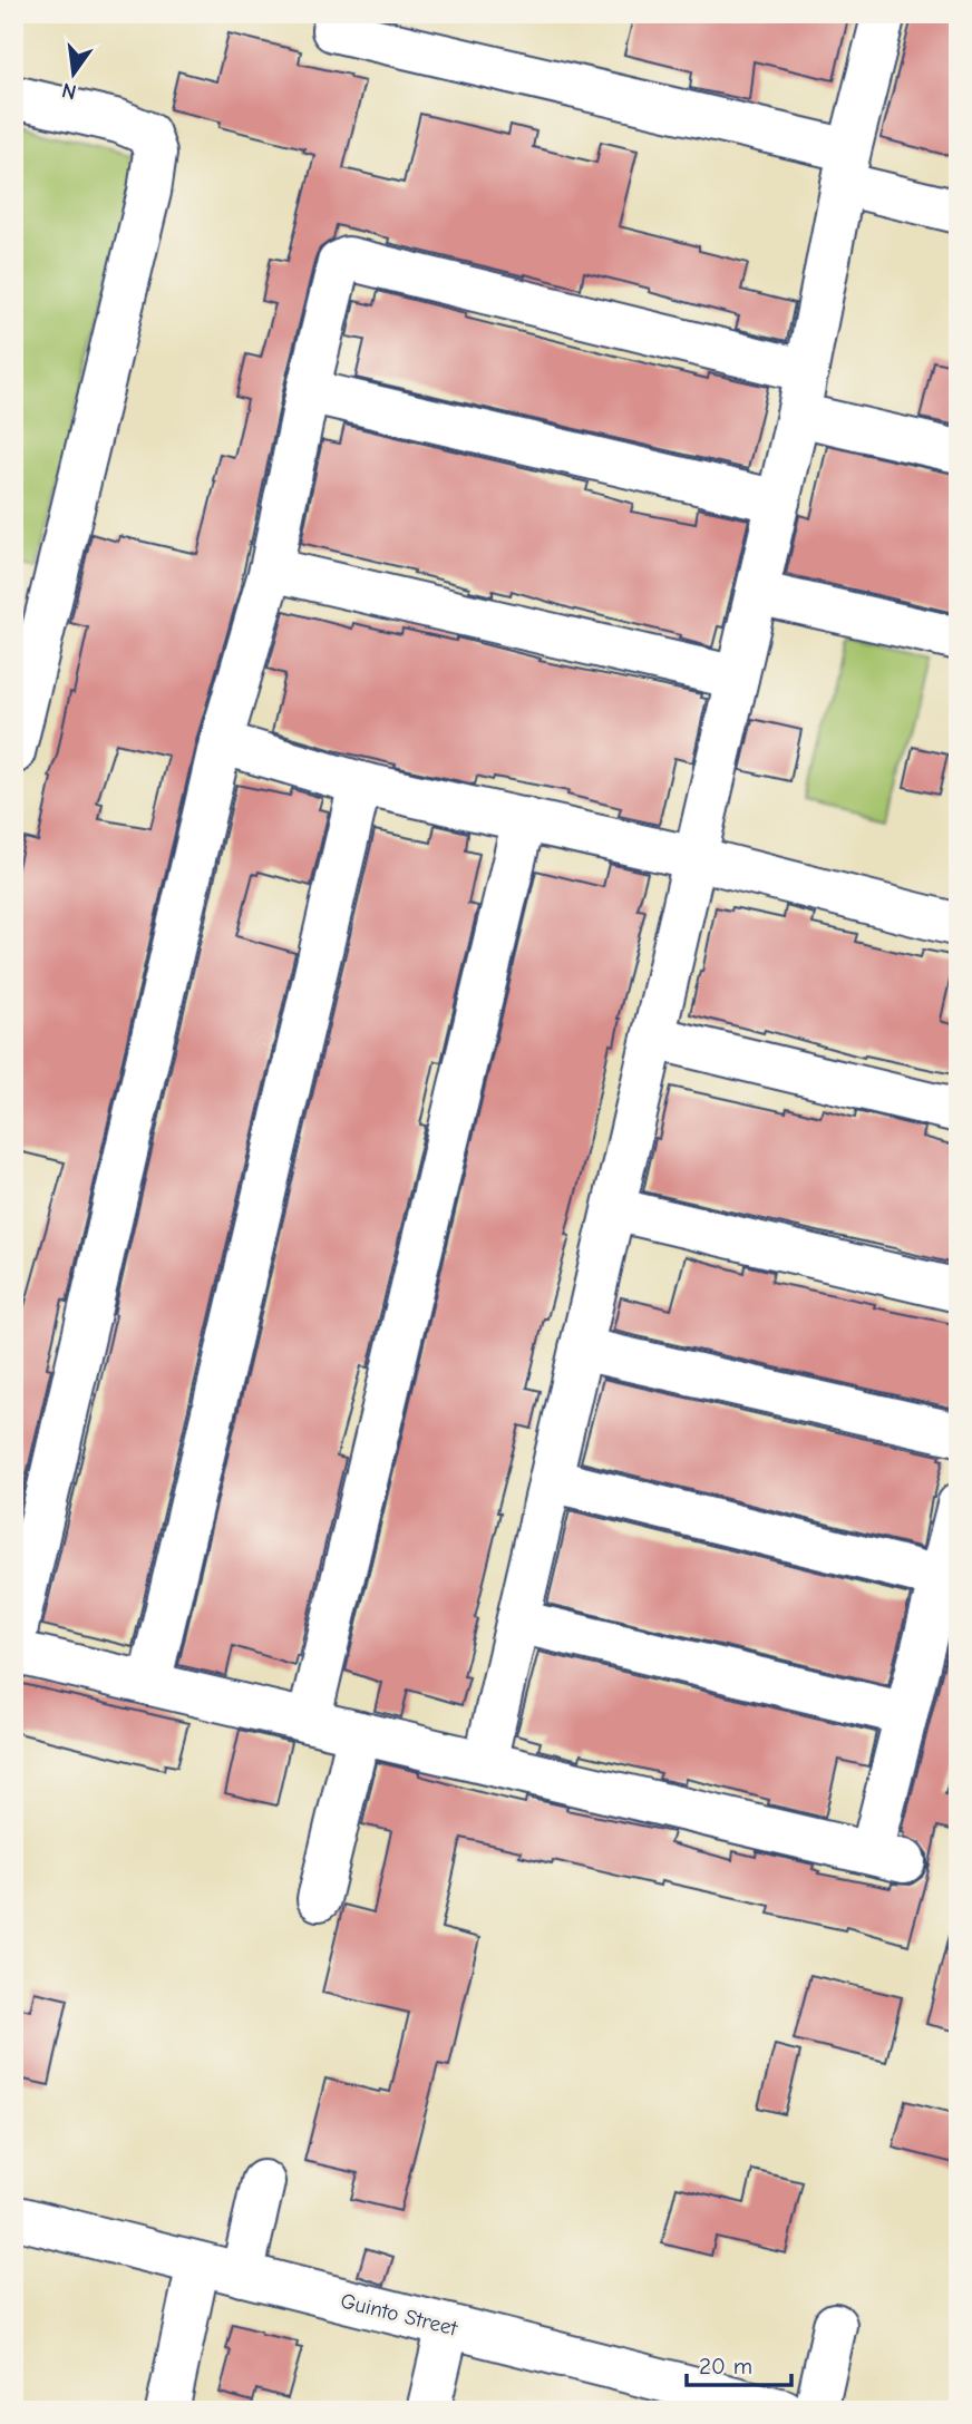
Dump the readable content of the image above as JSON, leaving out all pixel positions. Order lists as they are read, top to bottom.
{
  "streets": {
    "street": ["Guinto Street"]
  },
  "scale_bar": "20 m",
  "north": "bottom"
}
